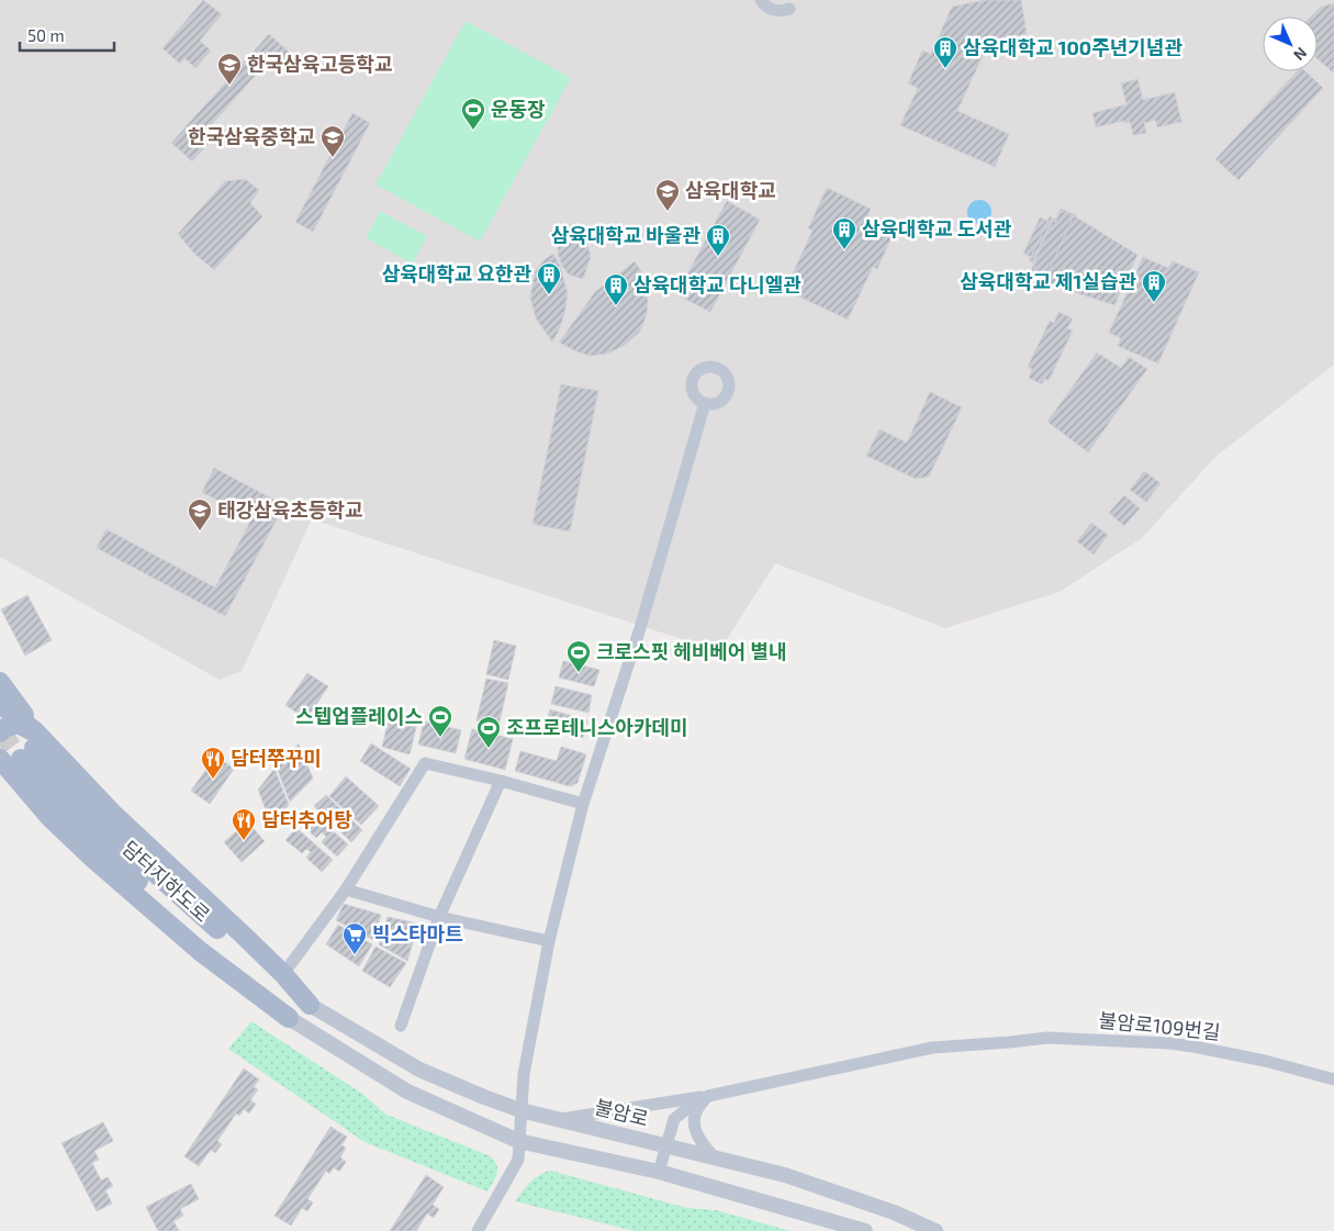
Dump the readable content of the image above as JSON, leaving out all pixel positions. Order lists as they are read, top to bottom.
{
  "streets": {
    "main road": ["담터지하도로"],
    "street": ["불암로109번길", "불암로"]
  },
  "crossings": [
    ["담터지하도로", "불암로"],
    ["불암로109번길", "불암로"]
  ],
  "places": {
    "building": [
      "삼육대학교 100주년기념관",
      "삼육대학교 도서관",
      "삼육대학교 바울관",
      "삼육대학교 요한관",
      "삼육대학교 제1실습관",
      "삼육대학교 다니엘관"
    ],
    "school or university": [
      "한국삼육고등학교",
      "한국삼육중학교",
      "삼육대학교",
      "태강삼육초등학교"
    ],
    "sports": [
      "운동장",
      "크로스핏 헤비베어 별내",
      "스텝업플레이스",
      "조프로테니스아카데미"
    ],
    "restaurant": ["담터쭈꾸미", "담터추어탕"],
    "supermarket": ["빅스타마트"]
  },
  "scale_bar": "50 m",
  "north": "bottom right"
}
